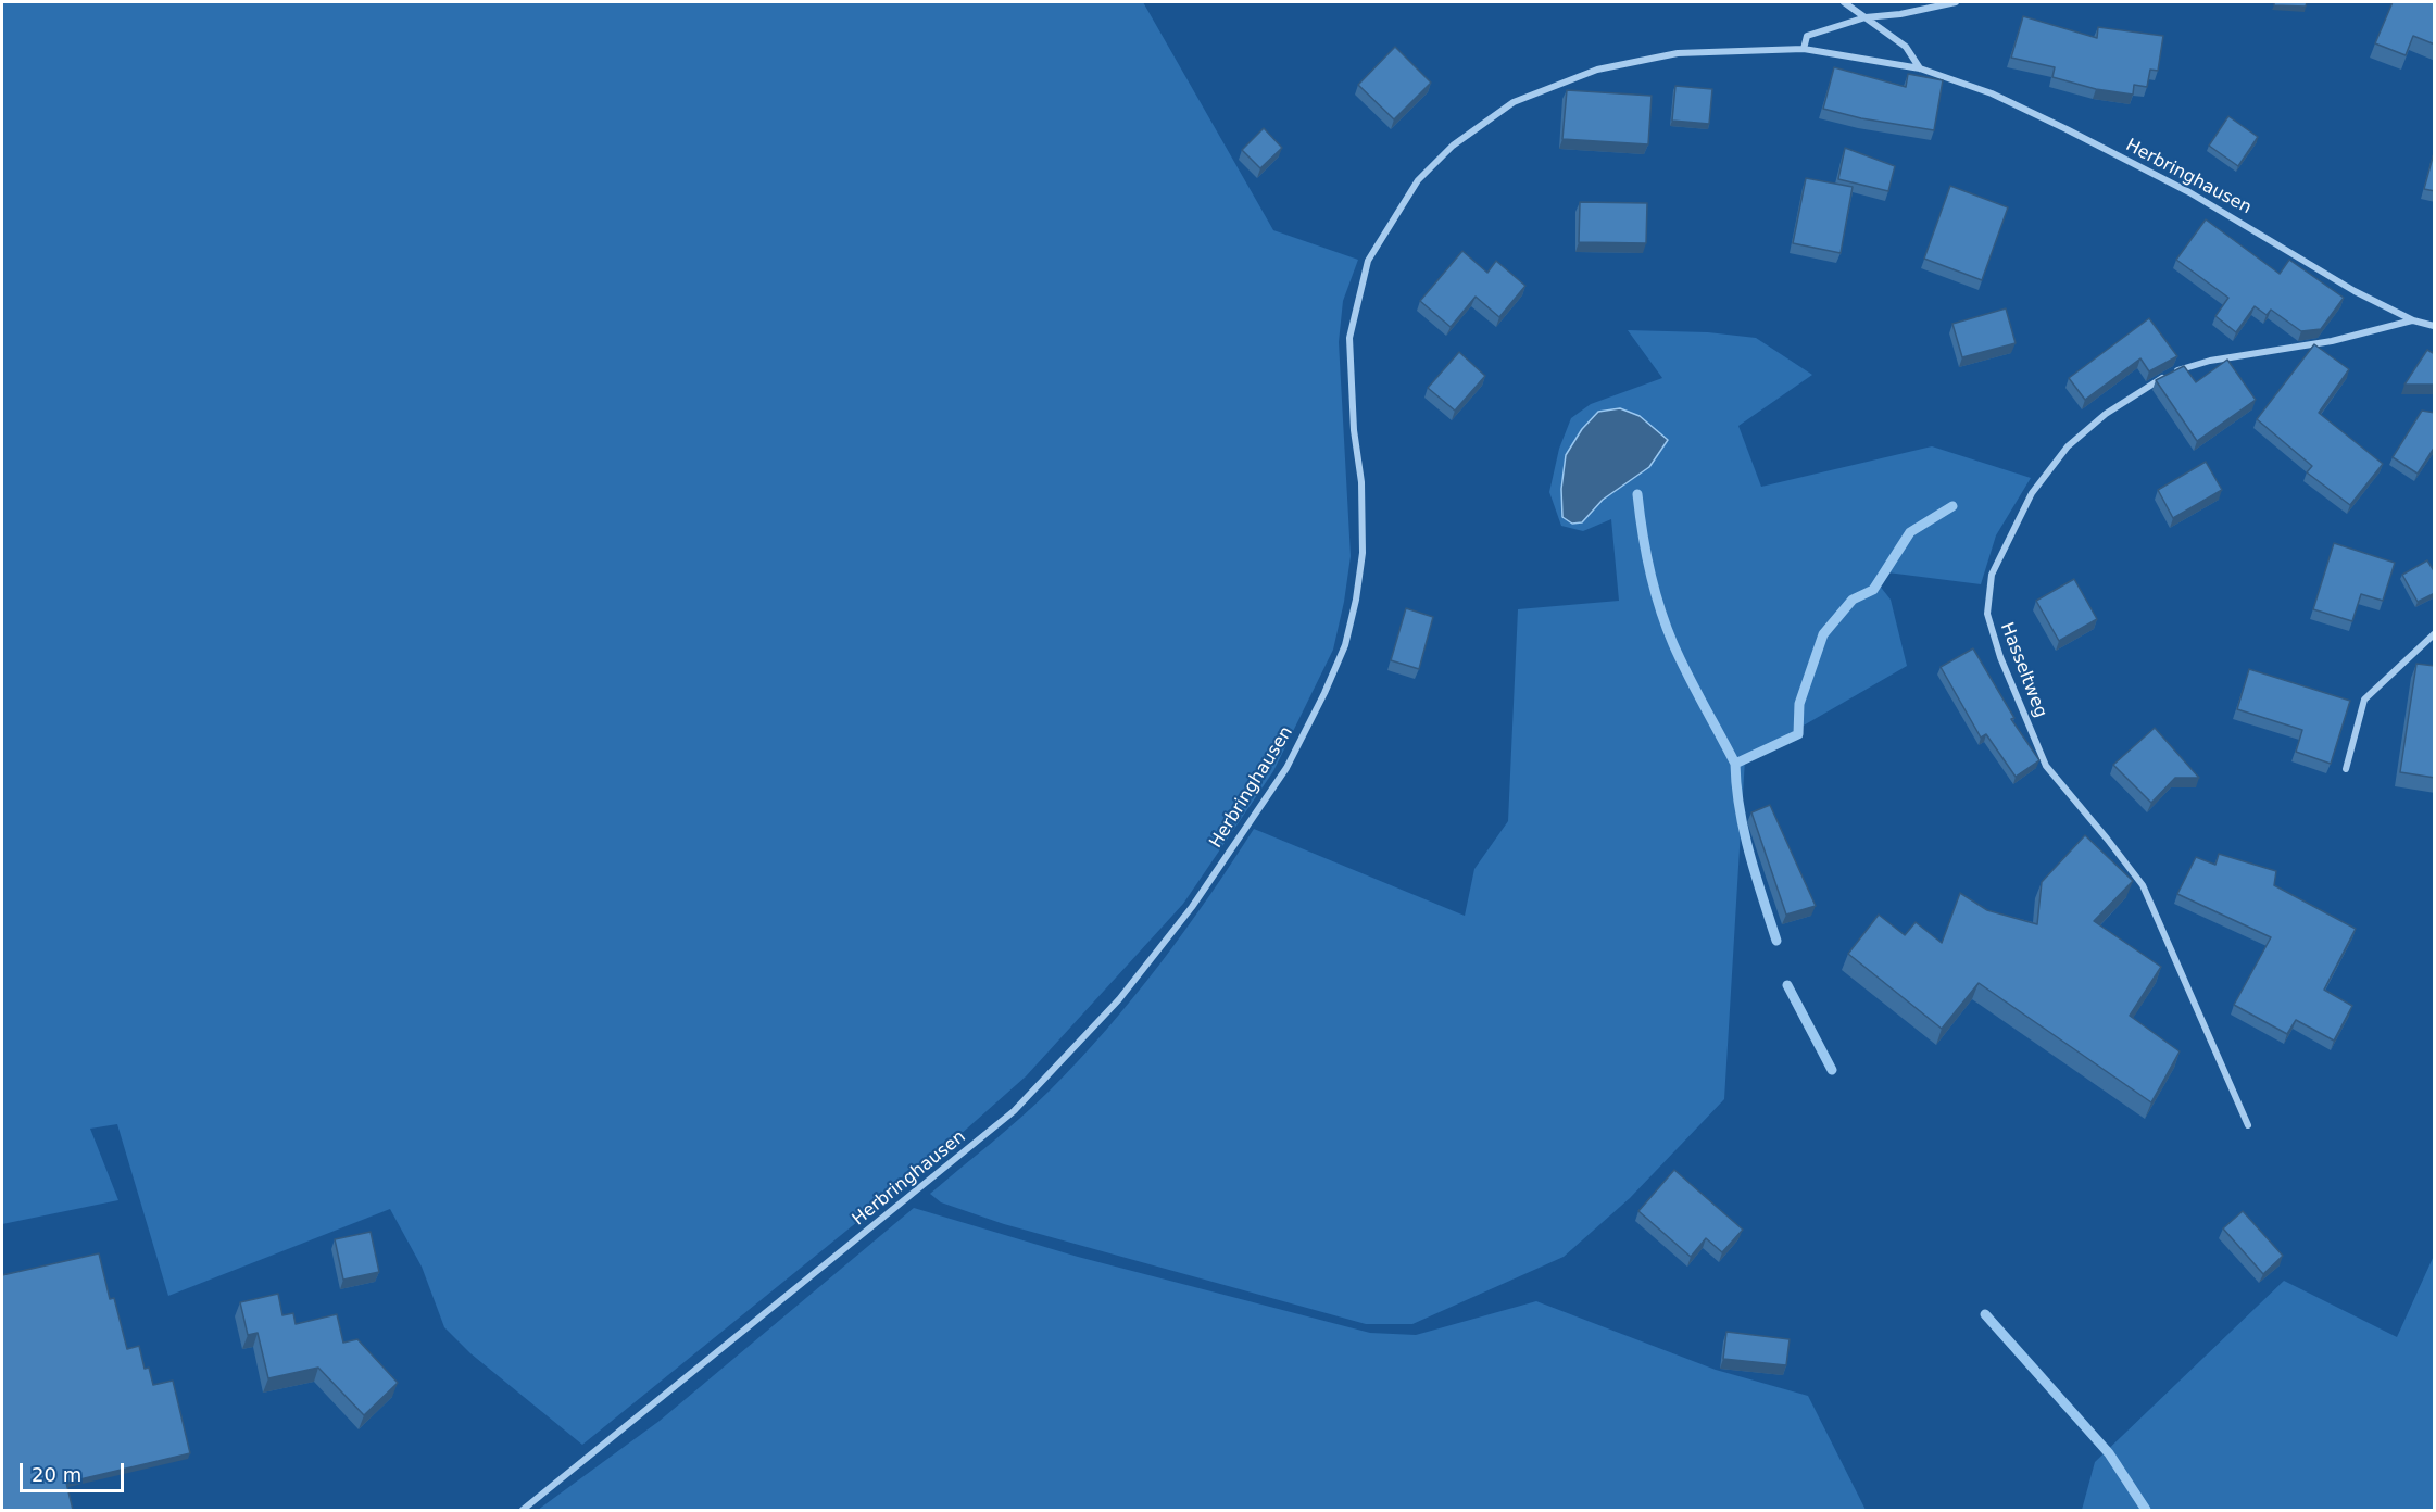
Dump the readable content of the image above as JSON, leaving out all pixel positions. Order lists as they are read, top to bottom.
{
  "streets": {
    "street": ["Herbringhausen", "Hasseltweg"]
  },
  "crossings": [
    ["Herbringhausen", "Hasseltweg"]
  ],
  "scale_bar": "20 m"
}
